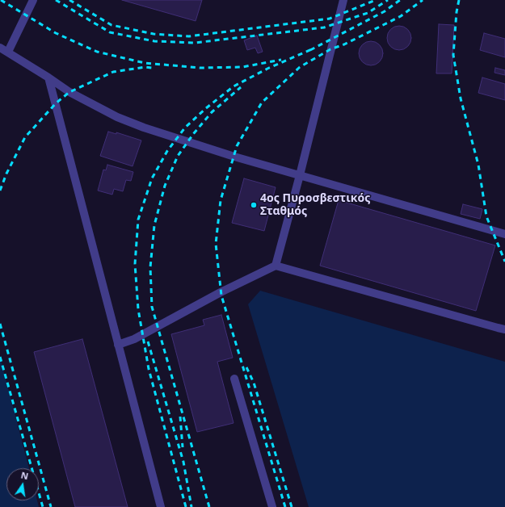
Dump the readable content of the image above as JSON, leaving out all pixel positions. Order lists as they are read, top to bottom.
{
  "places": ["4ος Πυροσβεστικός Σταθμός"],
  "north": "top"
}
